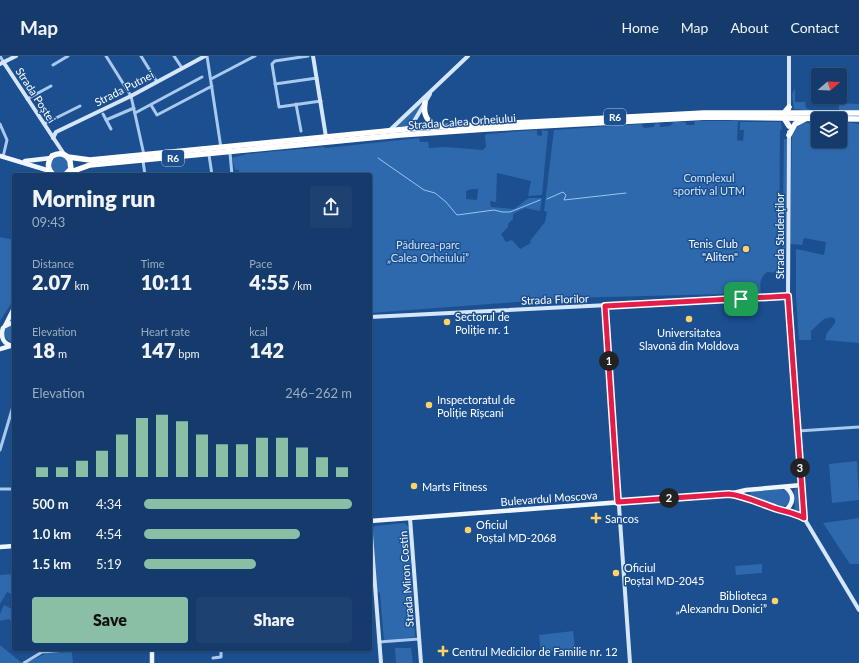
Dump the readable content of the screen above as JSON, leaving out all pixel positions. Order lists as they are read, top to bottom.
{
  "streets": {
    "highway": ["R6", "Strada Calea Orheiului"],
    "main road": ["Bulevardul Moscova"],
    "street": [
      "Strada Putnei",
      "Strada Poștei",
      "Strada Studenților",
      "Strada Florilor",
      "Strada Miron Costin"
    ]
  },
  "crossings": [
    ["Strada Putnei", "Strada Poștei"],
    ["Strada Poștei", "R6"],
    ["Strada Poștei", "Strada Calea Orheiului"],
    ["R6", "Strada Calea Orheiului"],
    ["Strada Studenților", "Strada Florilor"],
    ["Strada Studenților", "Bulevardul Moscova"],
    ["Bulevardul Moscova", "Strada Miron Costin"]
  ],
  "parks": ["Complexul sportiv al UTM", "Pădurea-parc „Calea Orheiului”"],
  "places": {
    "other": [
      "Tenis Club \"Aliten\"",
      "Universitatea Slavonă din Moldova",
      "Sectorul de Poliție nr. 1",
      "Inspectoratul de Poliție Rîșcani",
      "Marts Fitness",
      "Oficiul Poștal MD-2068",
      "Oficiul Poștal MD-2045",
      "Biblioteca „Alexandru Donici”"
    ],
    "health": ["Sancos", "Centrul Medicilor de Familie nr. 12"]
  },
  "north": "right",
  "page": {
    "header": "Map",
    "nav": [
      "Home",
      "Map",
      "About",
      "Contact"
    ],
    "heading": ["Morning run", "09:43"],
    "stats": [
      ["Distance", "2.07 km"],
      ["Time", "10:11"],
      ["Pace", "4:55 /km"],
      ["Elevation", "18 m"],
      ["Heart rate", "147 bpm"],
      ["kcal", "142"]
    ],
    "pins": ["1", "3", "2"],
    "chart": ["Elevation", "246–262 m"],
    "list": [
      {
        "name": "500 m",
        "note": "4:34"
      },
      {
        "name": "1.0 km",
        "note": "4:54"
      },
      {
        "name": "1.5 km",
        "note": "5:19"
      }
    ],
    "buttons": ["Save", "Share"]
  }
}
